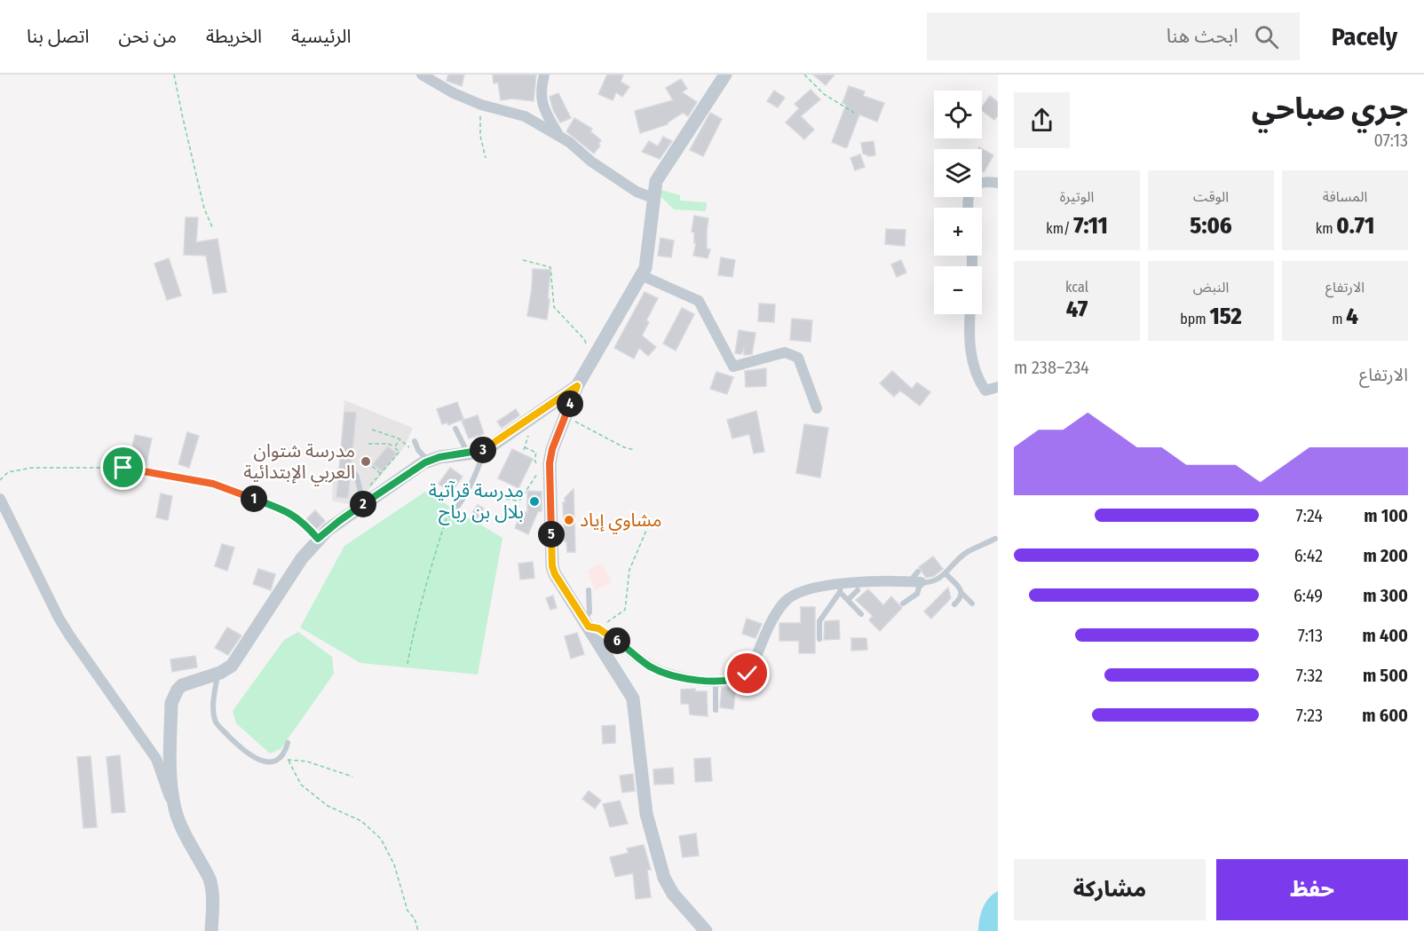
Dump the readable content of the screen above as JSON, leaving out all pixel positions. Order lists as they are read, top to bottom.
{
  "places": ["مدرسة شتوان العربي الإبتدائية", "مدرسة قرآتية بلال بن رباح", "مشاوي إياد"],
  "page": {
    "header": "Pacely",
    "search": "ابحث هنا",
    "nav": [
      "الرئيسية",
      "الخريطة",
      "من نحن",
      "اتصل بنا"
    ],
    "heading": ["جري صباحي", "07:13"],
    "map_buttons": ["+", "−"],
    "stats": [
      ["المسافة", "0.71 km"],
      ["الوقت", "5:06"],
      ["الوتيرة", "7:11 /km"],
      ["الارتفاع", "4 m"],
      ["النبض", "152 bpm"],
      ["kcal", "47"]
    ],
    "chart": ["الارتفاع", "234–238 m"],
    "pins": [
      "4",
      "3",
      "1",
      "2",
      "5",
      "6"
    ],
    "list": [
      {
        "name": "100 m",
        "note": "7:24"
      },
      {
        "name": "200 m",
        "note": "6:42"
      },
      {
        "name": "300 m",
        "note": "6:49"
      },
      {
        "name": "400 m",
        "note": "7:13"
      },
      {
        "name": "500 m",
        "note": "7:32"
      },
      {
        "name": "600 m",
        "note": "7:23"
      }
    ],
    "buttons": ["حفظ", "مشاركة"]
  }
}
